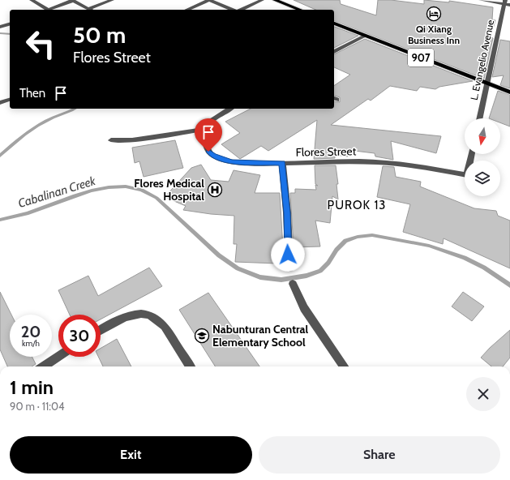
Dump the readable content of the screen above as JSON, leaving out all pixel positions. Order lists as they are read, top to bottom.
{
  "streets": {
    "main road": ["907"],
    "street": ["L. Evangelio Avenue", "Flores Street"]
  },
  "crossings": [
    ["907", "L. Evangelio Avenue"]
  ],
  "districts": ["PUROK 13"],
  "water": ["Cabalinan Creek"],
  "places": {
    "hotel": ["Qi Xiang Business Inn"],
    "hospital": ["Flores Medical Hospital"],
    "school or university": ["Nabunturan Central Elementary School"]
  },
  "north": "bottom",
  "page": {
    "turn": ["50 m", "Flores Street"],
    "then": "Then",
    "speed": "20 km/h",
    "limit": "30",
    "heading": ["1 min", "90 m · 11:04"],
    "buttons": ["Exit", "Share"]
  }
}
